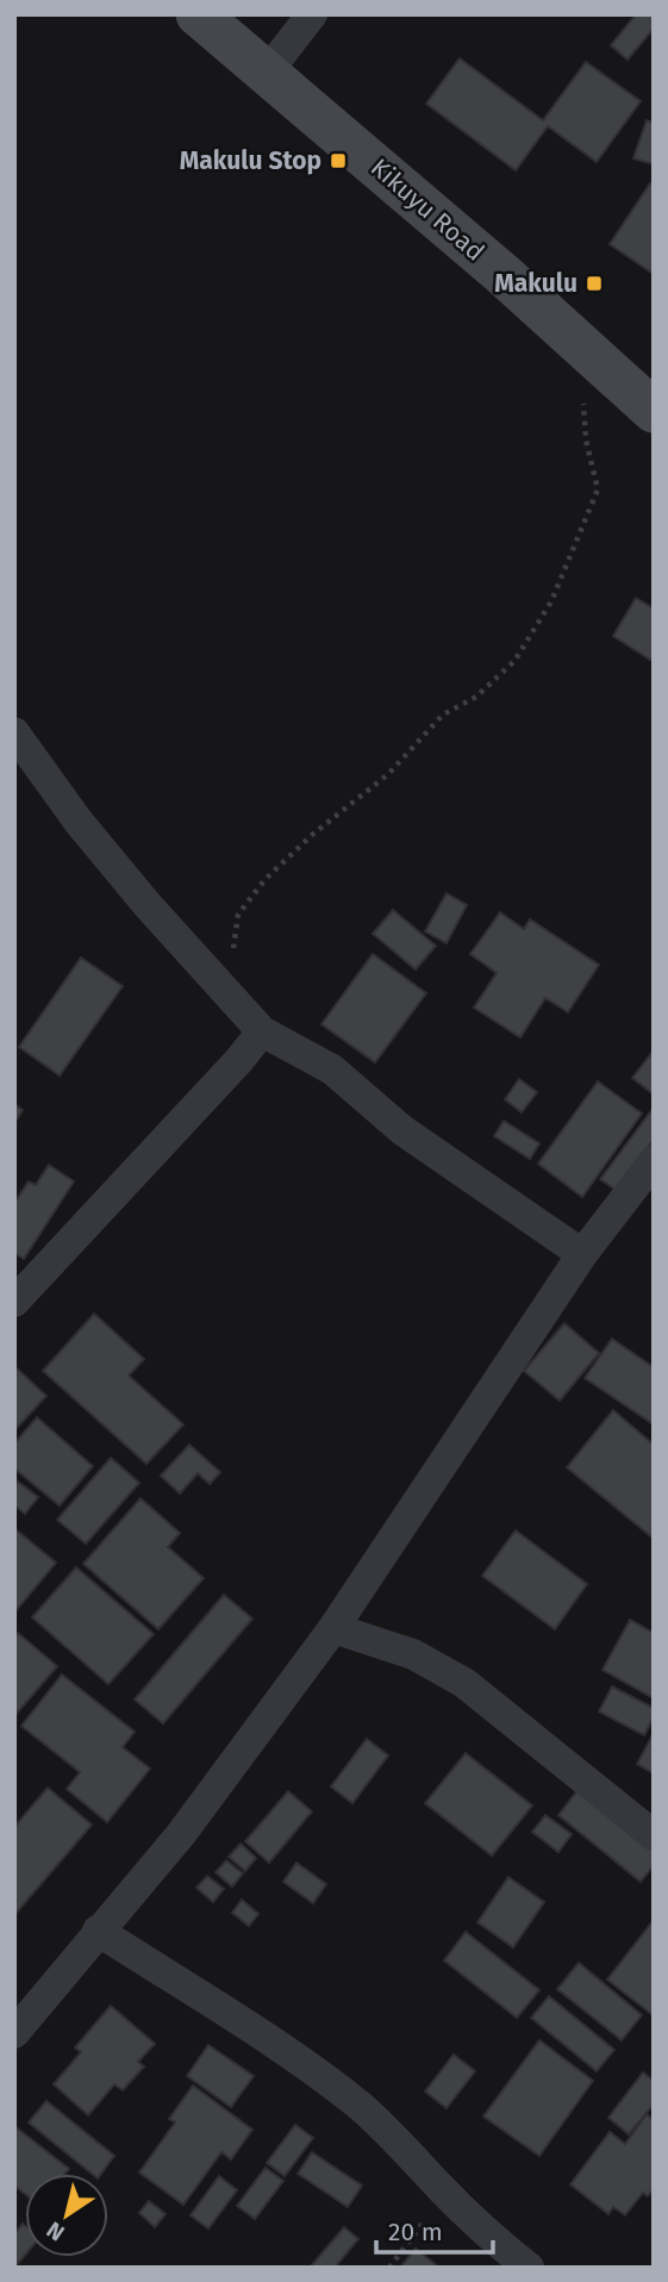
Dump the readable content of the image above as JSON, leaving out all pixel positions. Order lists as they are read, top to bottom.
{
  "streets": {
    "main road": ["Kikuyu Road"]
  },
  "places": {
    "transit": ["Makulu Stop", "Makulu"]
  },
  "scale_bar": "20 m",
  "north": "bottom left"
}
